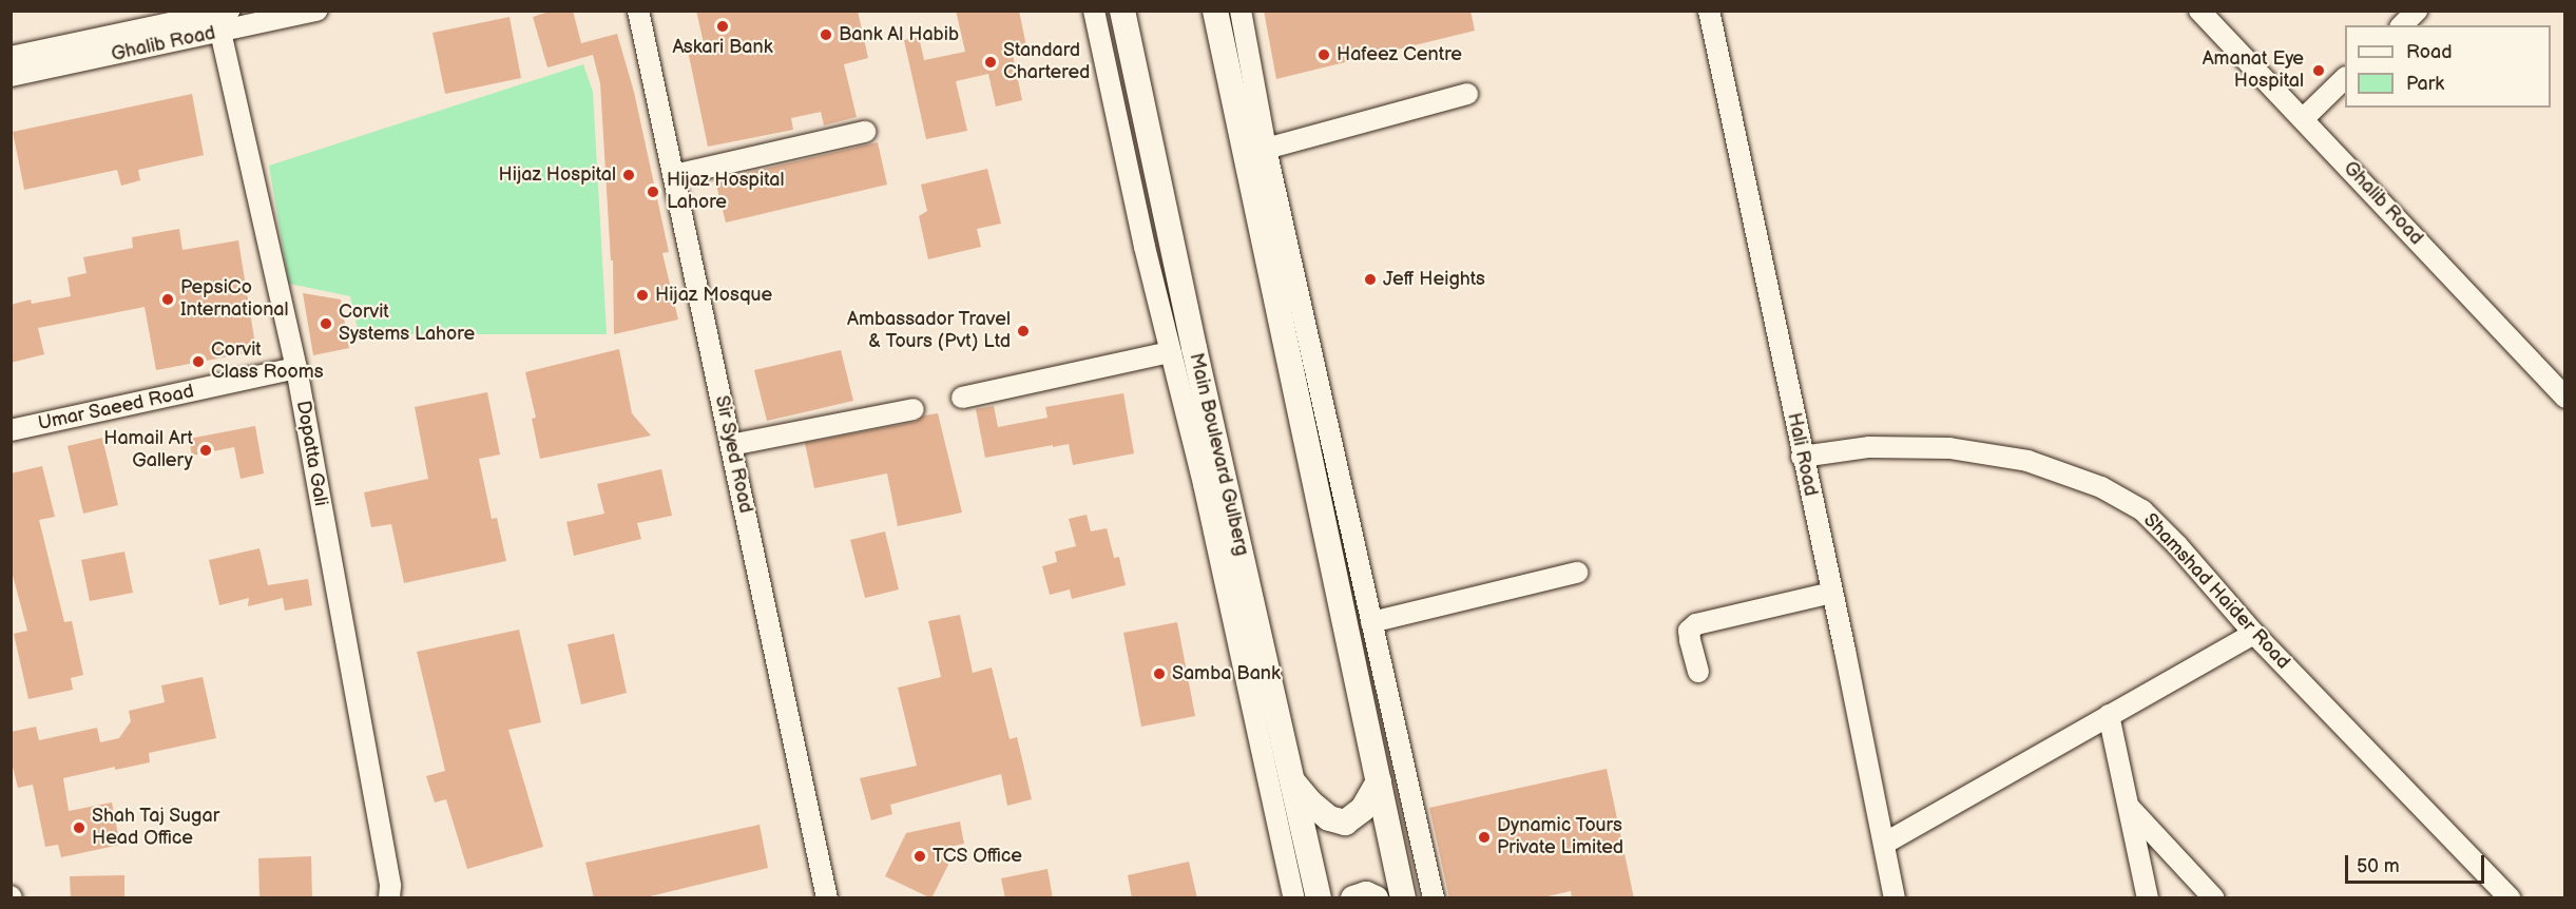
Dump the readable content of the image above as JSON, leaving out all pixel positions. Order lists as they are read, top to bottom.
{
  "streets": {
    "main road": ["Main Boulevard Gulberg"],
    "street": [
      "Ghalib Road",
      "Umar Saeed Road",
      "Dopatta Gali",
      "Sir Syed Road",
      "Hali Road",
      "Shamshad Haider Road"
    ]
  },
  "crossings": [
    ["Ghalib Road", "Dopatta Gali"],
    ["Umar Saeed Road", "Dopatta Gali"],
    ["Hali Road", "Shamshad Haider Road"]
  ],
  "places": [
    "Askari Bank",
    "Bank Al Habib",
    "Hafeez Centre",
    "Standard Chartered",
    "Amanat Eye Hospital",
    "Hijaz Hospital",
    "Hijaz Hospital Lahore",
    "Jeff Heights",
    "Hijaz Mosque",
    "PepsiCo International",
    "Corvit Systems Lahore",
    "Ambassador Travel & Tours (Pvt) Ltd",
    "Corvit Class Rooms",
    "Hamail Art Gallery",
    "Samba Bank",
    "Shah Taj Sugar Head Office",
    "Dynamic Tours Private Limited",
    "TCS Office"
  ],
  "legend": ["Road", "Park"],
  "scale_bar": "50 m"
}
